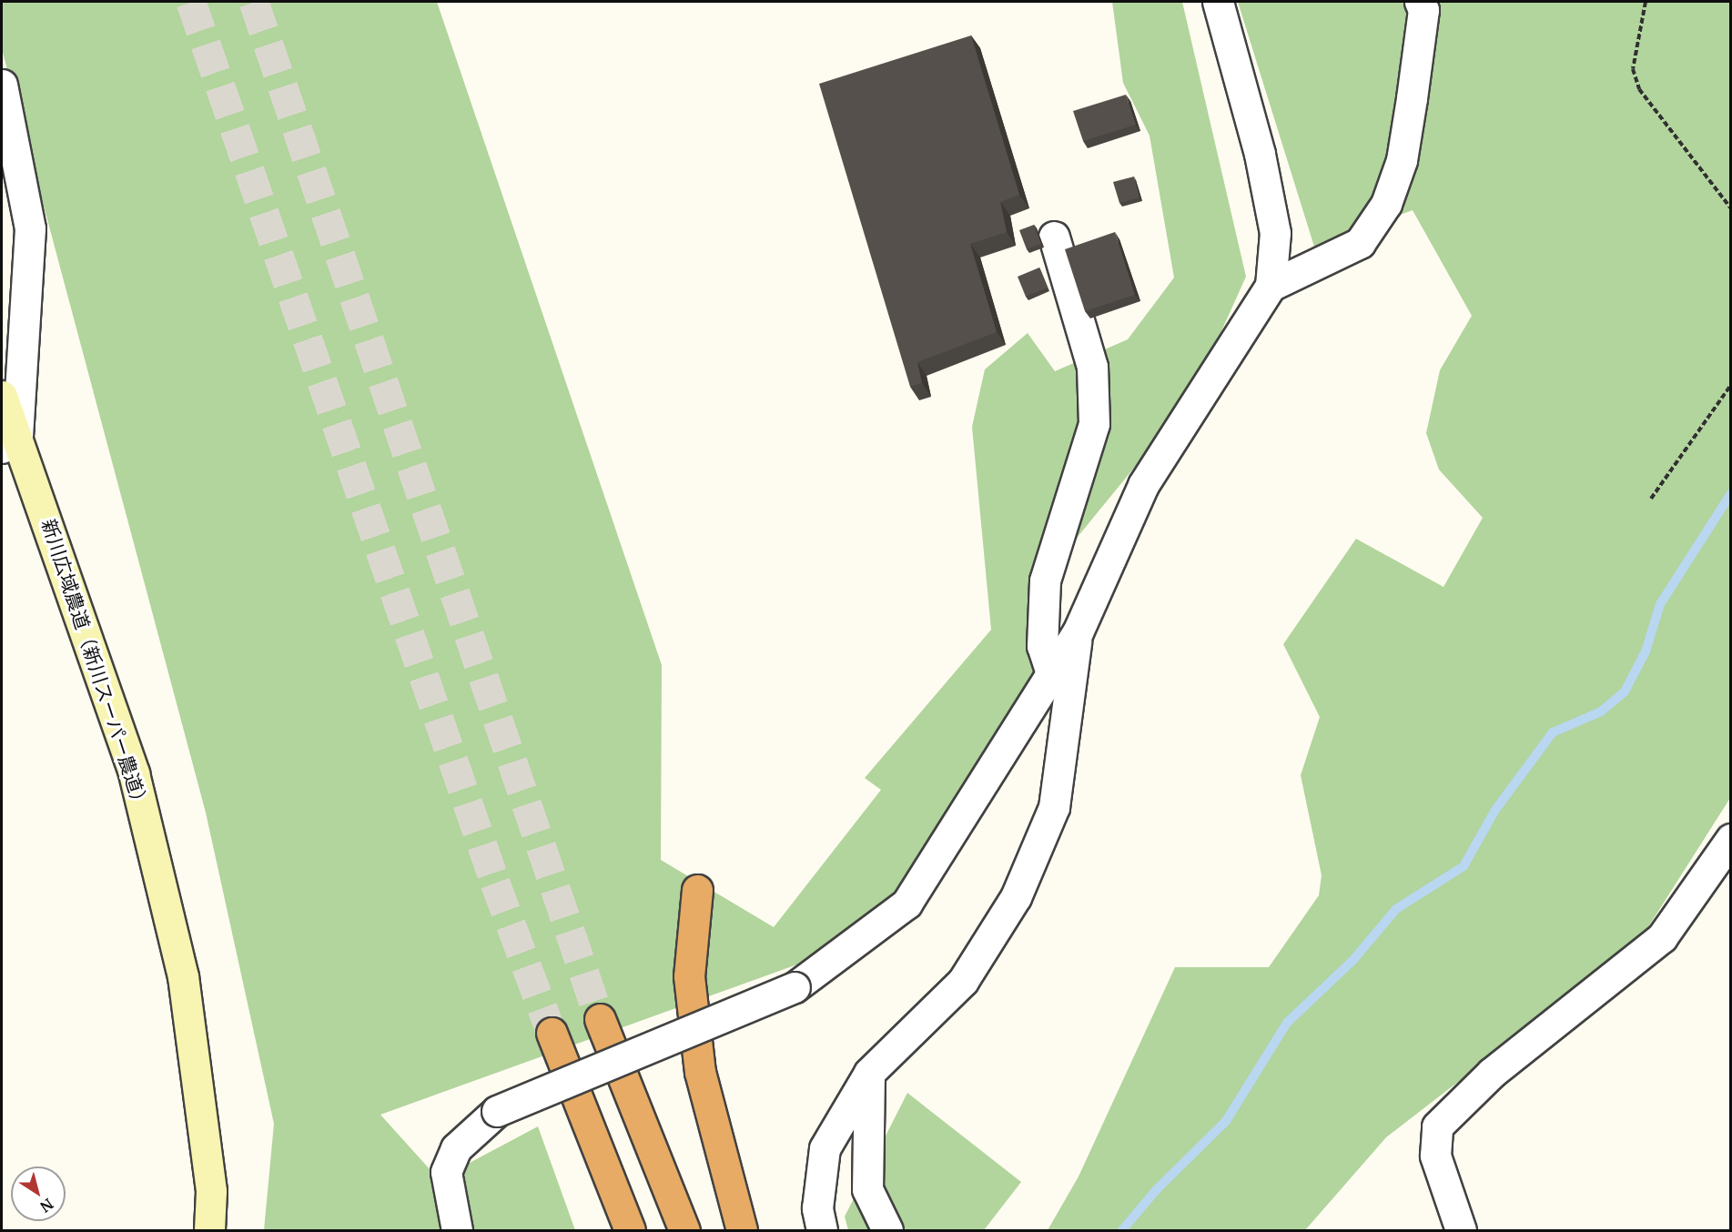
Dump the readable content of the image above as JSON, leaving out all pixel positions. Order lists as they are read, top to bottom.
{
  "streets": {
    "street": ["新川広域農道（新川スーパー農道）"]
  },
  "north": "bottom right"
}
